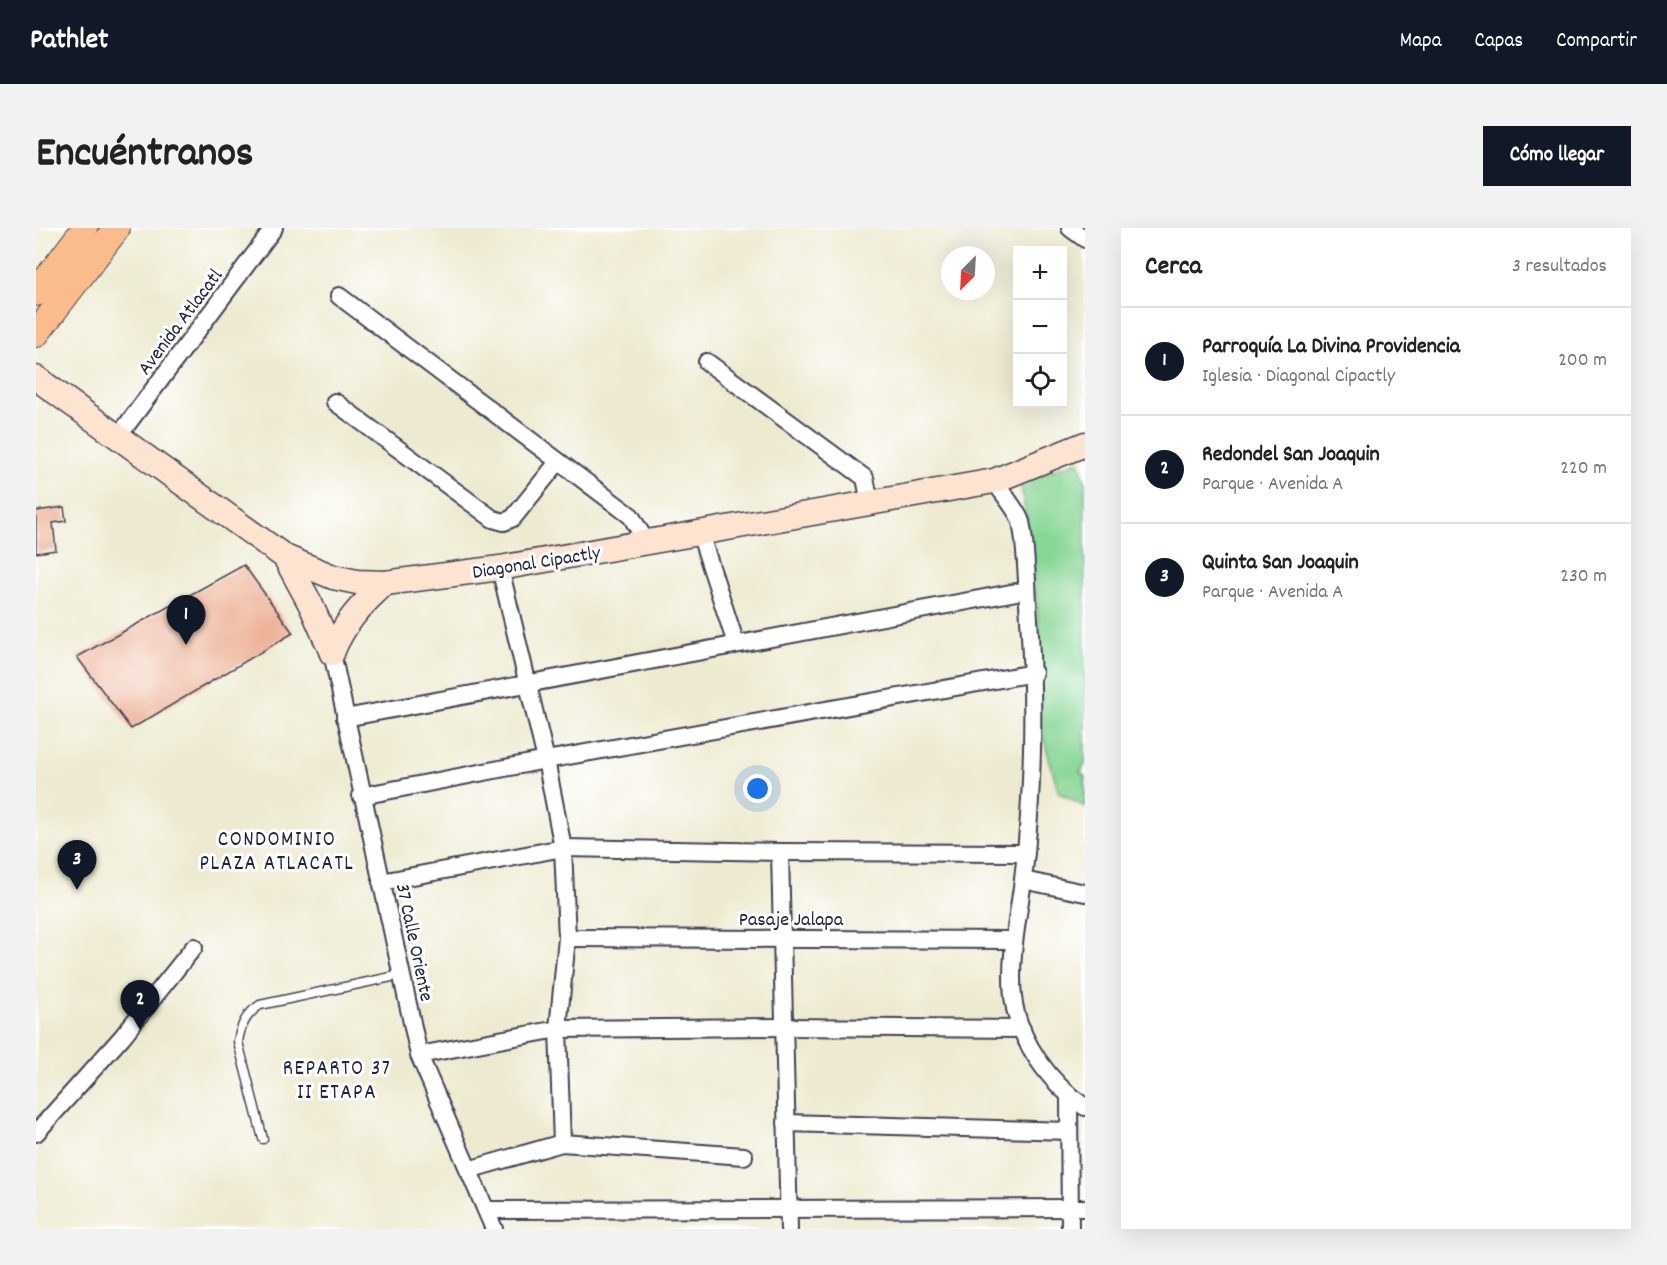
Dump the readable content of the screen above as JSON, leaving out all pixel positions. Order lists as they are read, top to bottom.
{
  "streets": {
    "street": [
      "Avenida Atlacatl",
      "Diagonal Cipactly",
      "Pasaje Jalapa",
      "37 Calle Oriente"
    ]
  },
  "crossings": [
    ["Avenida Atlacatl", "Diagonal Cipactly"]
  ],
  "districts": ["CONDOMINIO PLAZA ATLACATL", "REPARTO 37 II ETAPA"],
  "north": "bottom left",
  "page": {
    "header": "Pathlet",
    "nav": ["Mapa", "Capas", "Compartir"],
    "title": "Encuéntranos",
    "buttons": "Cómo llegar",
    "heading": ["Cerca", "3 resultados"],
    "map_buttons": ["+", "−"],
    "list": [
      {
        "mark": "1",
        "name": "Parroquía La Divina Providencia",
        "note": "Iglesia · Diagonal Cipactly",
        "value": "200 m"
      },
      {
        "mark": "2",
        "name": "Redondel San Joaquin",
        "note": "Parque · Avenida A",
        "value": "220 m"
      },
      {
        "mark": "3",
        "name": "Quinta San Joaquin",
        "note": "Parque · Avenida A",
        "value": "230 m"
      }
    ],
    "pins": ["1", "3", "2"]
  }
}
